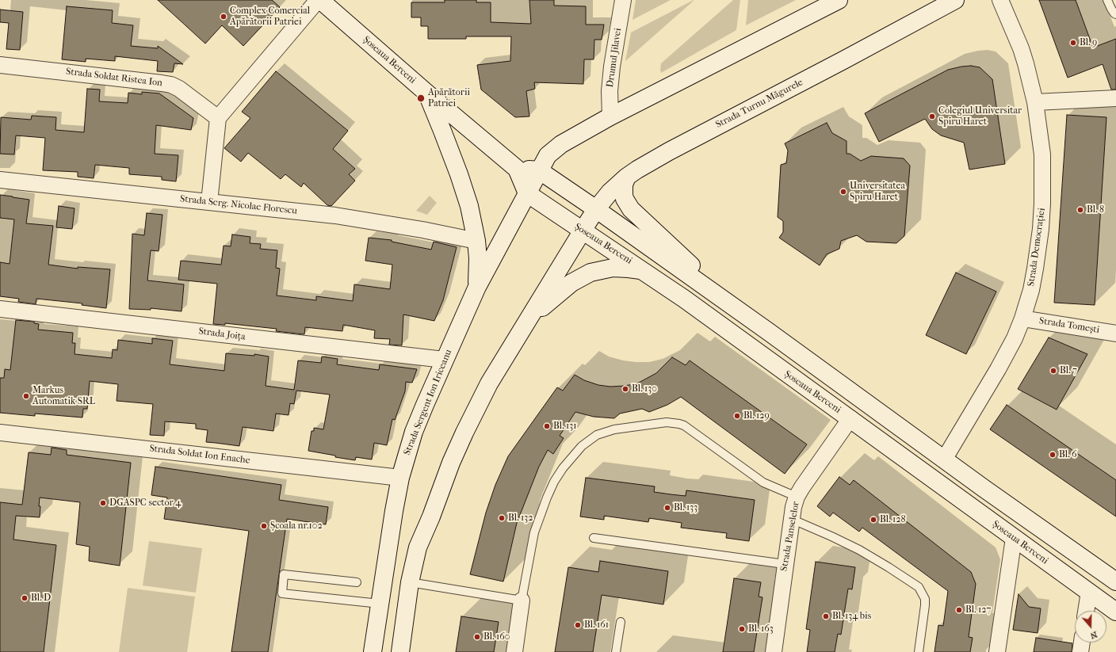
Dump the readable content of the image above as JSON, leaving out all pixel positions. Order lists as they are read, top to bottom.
{
  "streets": {
    "main road": ["Șoseaua Berceni", "Strada Turnu Măgurele", "Strada Sergent Ion Iriceanu"],
    "street": [
      "Drumul Jilavei",
      "Strada Soldat Ristea Ion",
      "Strada Serg. Nicolae Florescu",
      "Strada Democrației",
      "Strada Tomești",
      "Strada Joița",
      "Strada Soldat Ion Enache",
      "Strada Panselelor"
    ]
  },
  "crossings": [
    ["Șoseaua Berceni", "Strada Turnu Măgurele"],
    ["Șoseaua Berceni", "Strada Sergent Ion Iriceanu"],
    ["Șoseaua Berceni", "Strada Panselelor"],
    ["Strada Democrației", "Strada Tomești"],
    ["Strada Joița", "Strada Sergent Ion Iriceanu"],
    ["Strada Sergent Ion Iriceanu", "Strada Soldat Ion Enache"]
  ],
  "places": [
    "Complex Comercial Apărătorii Patriei",
    "Bl. 9",
    "Apărătorii Patriei",
    "Colegiul Universitar Spiru Haret",
    "Universitatea Spiru Haret",
    "Bl. 8",
    "Bl. 7",
    "Bl. 130",
    "Markus Automatik SRL",
    "Bl. 129",
    "Bl. 131",
    "Bl. 6",
    "DGASPC sector 4",
    "Bl. 133",
    "Bl. 132",
    "Bl. 128",
    "Școala nr.102",
    "Bl. D",
    "Bl. 127",
    "Bl. 134 bis",
    "Bl. 161",
    "Bl. 163",
    "Bl. 160"
  ],
  "north": "bottom"
}
